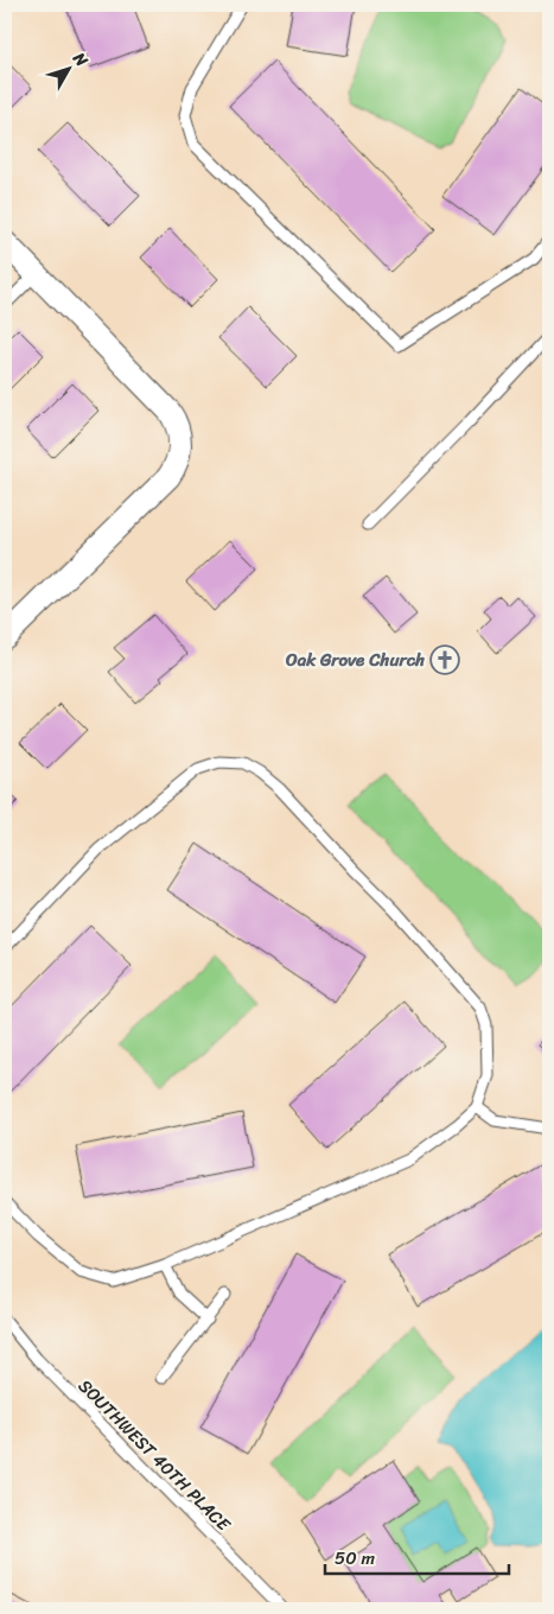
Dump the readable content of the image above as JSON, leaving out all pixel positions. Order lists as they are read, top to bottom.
{
  "streets": {
    "lane": ["SOUTHWEST 40TH PLACE"]
  },
  "places": {
    "church": ["Oak Grove Church"]
  },
  "scale_bar": "50 m",
  "north": "top right"
}
